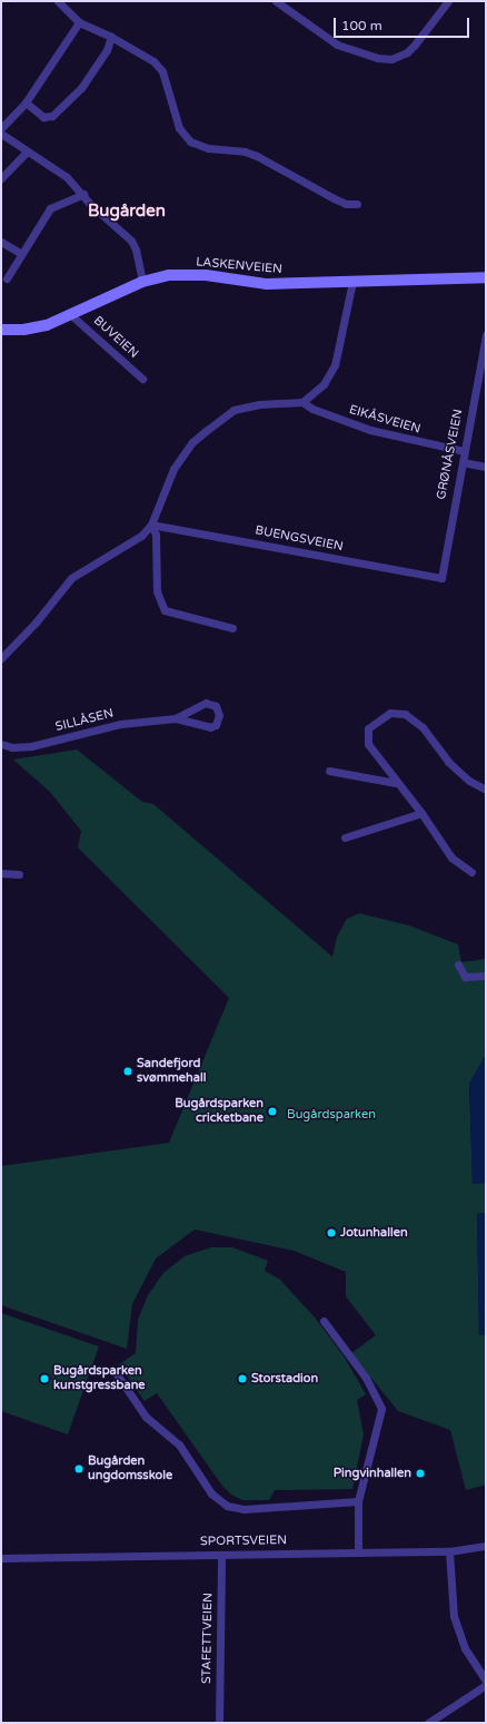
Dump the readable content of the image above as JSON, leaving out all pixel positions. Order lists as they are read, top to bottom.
{
  "streets": {
    "street": [
      "LASKENVEIEN",
      "BUVEIEN",
      "EIKÅSVEIEN",
      "GRØNÅSVEIEN",
      "BUENGSVEIEN",
      "SILLÅSEN",
      "SPORTSVEIEN",
      "STAFETTVEIEN"
    ]
  },
  "crossings": [
    ["LASKENVEIEN", "BUVEIEN"],
    ["EIKÅSVEIEN", "GRØNÅSVEIEN"],
    ["GRØNÅSVEIEN", "BUENGSVEIEN"],
    ["SPORTSVEIEN", "STAFETTVEIEN"]
  ],
  "districts": ["Bugården"],
  "parks": ["Bugårdsparken"],
  "places": [
    "Sandefjord svømmehall",
    "Bugårdsparken cricketbane",
    "Jotunhallen",
    "Bugårdsparken kunstgressbane",
    "Storstadion",
    "Bugården ungdomsskole",
    "Pingvinhallen"
  ],
  "scale_bar": "100 m"
}
